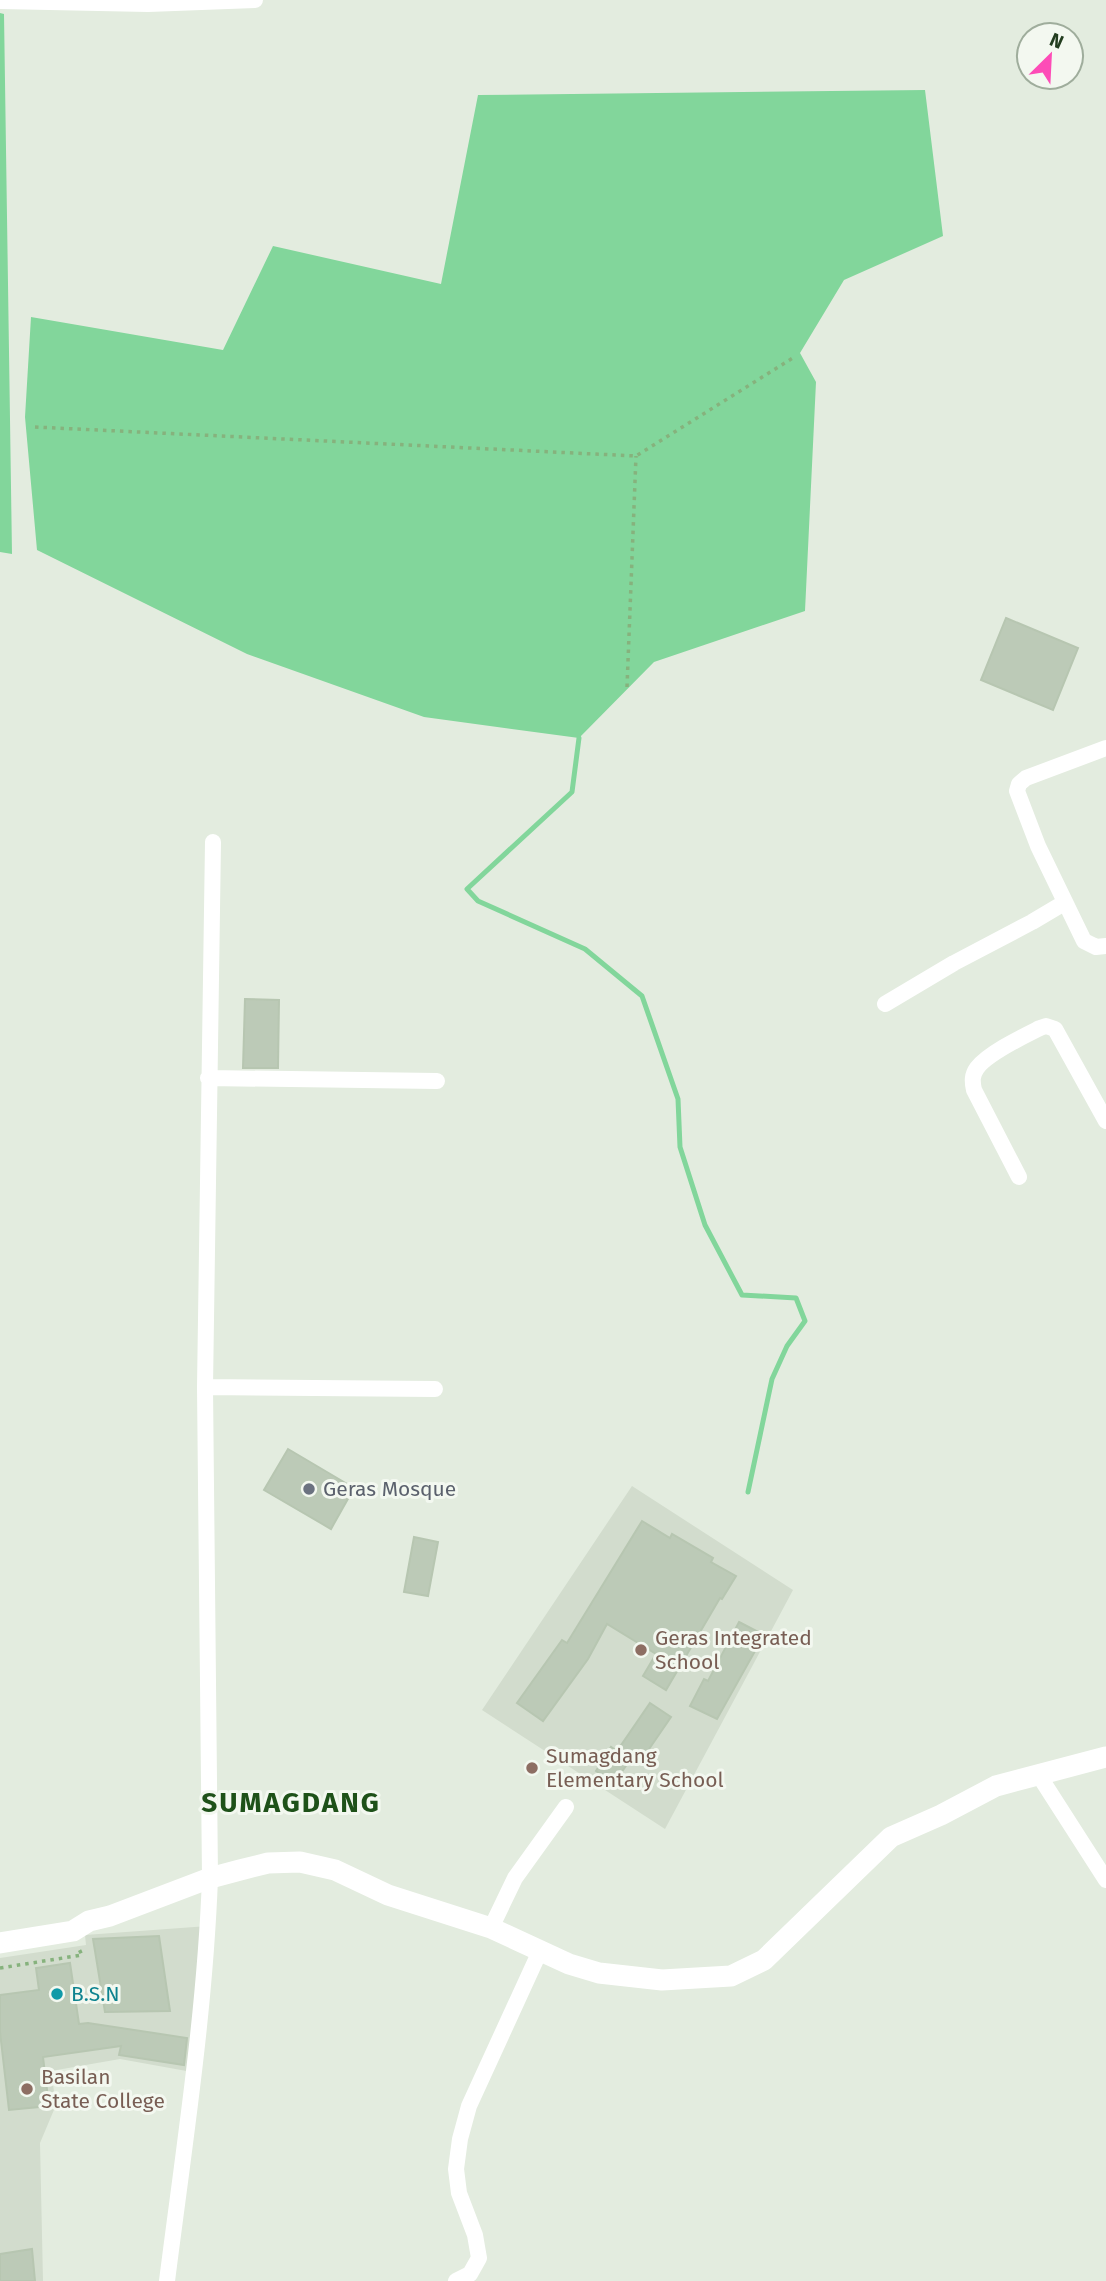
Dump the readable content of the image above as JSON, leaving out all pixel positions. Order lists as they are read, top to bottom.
{
  "districts": ["SUMAGDANG"],
  "places": [
    "Geras Mosque",
    "Geras Integrated School",
    "Sumagdang Elementary School",
    "B.S.N",
    "Basilan State College"
  ],
  "north": "top right"
}
